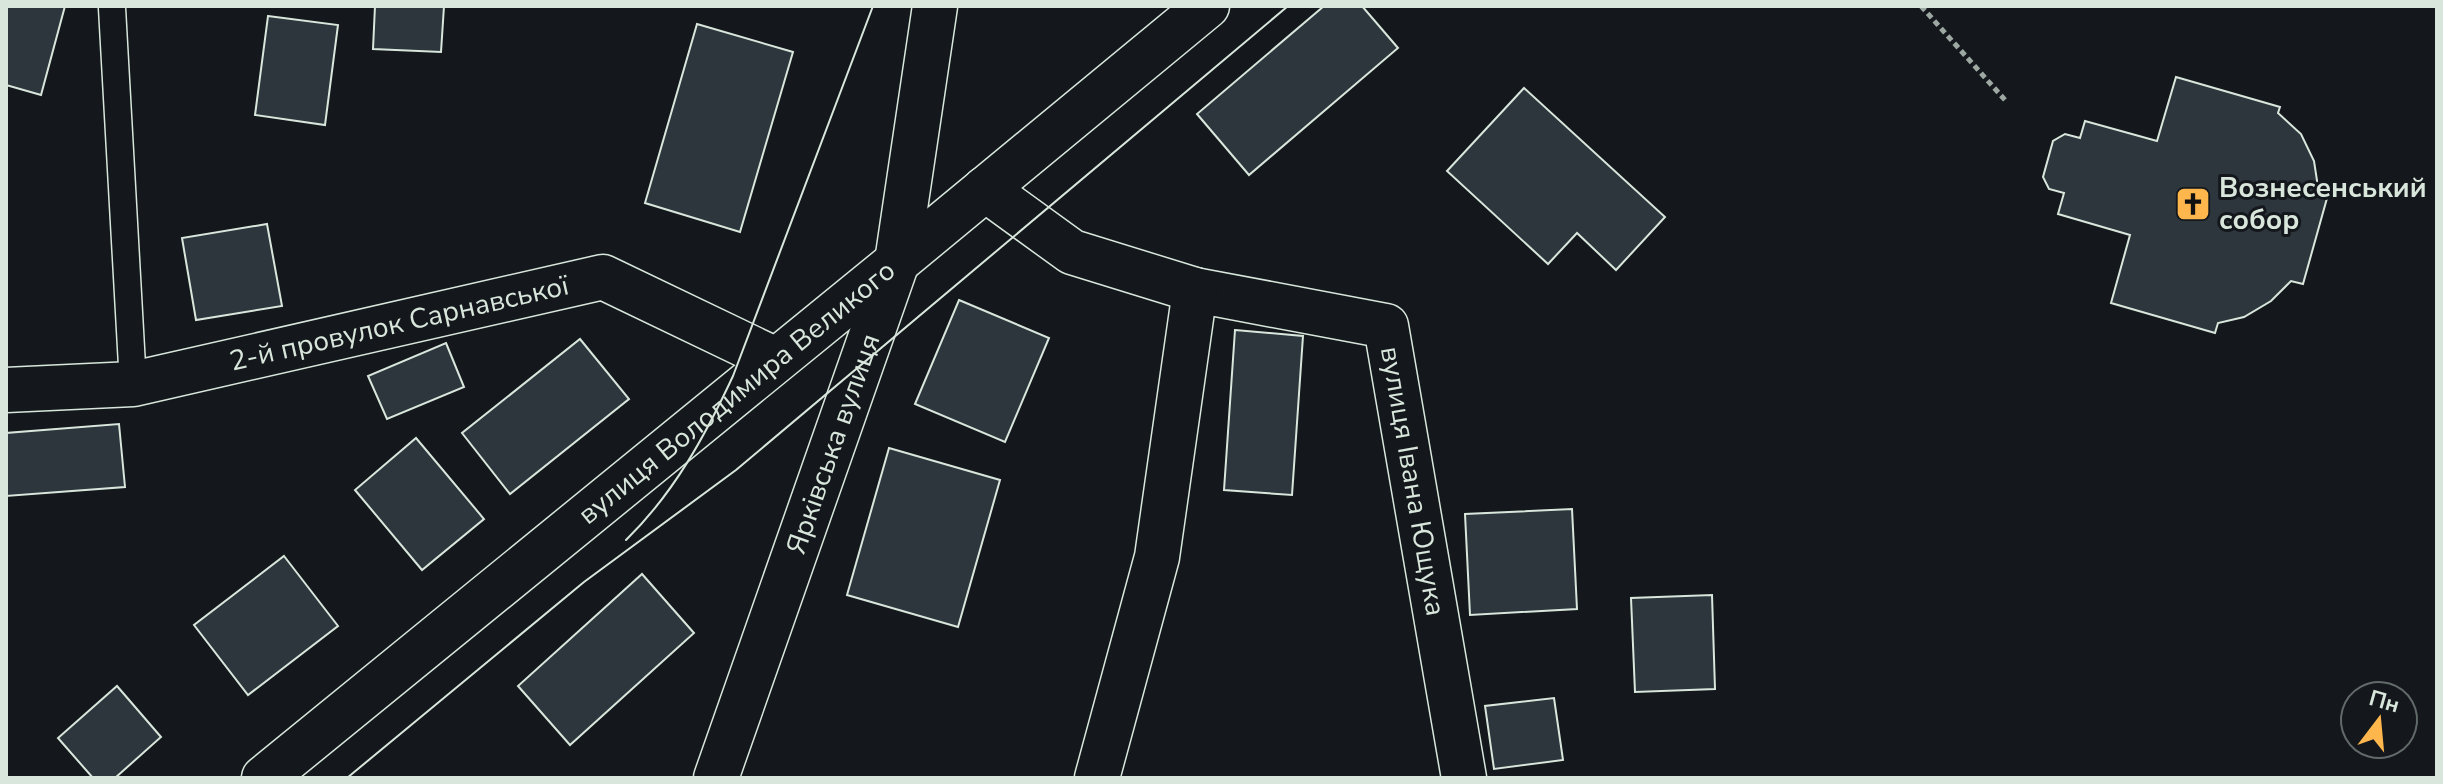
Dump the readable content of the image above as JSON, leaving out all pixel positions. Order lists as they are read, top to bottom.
{
  "streets": {
    "street": [
      "2-й провулок Сарнавської",
      "вулиця Володимира Великого",
      "Ярківська вулиця",
      "вулиця Івана Ющука"
    ]
  },
  "crossings": [
    ["2-й провулок Сарнавської", "вулиця Володимира Великого"],
    ["вулиця Володимира Великого", "Ярківська вулиця"],
    ["вулиця Володимира Великого", "вулиця Івана Ющука"]
  ],
  "places": {
    "church": ["Вознесенський собор"]
  },
  "north": "top"
}
